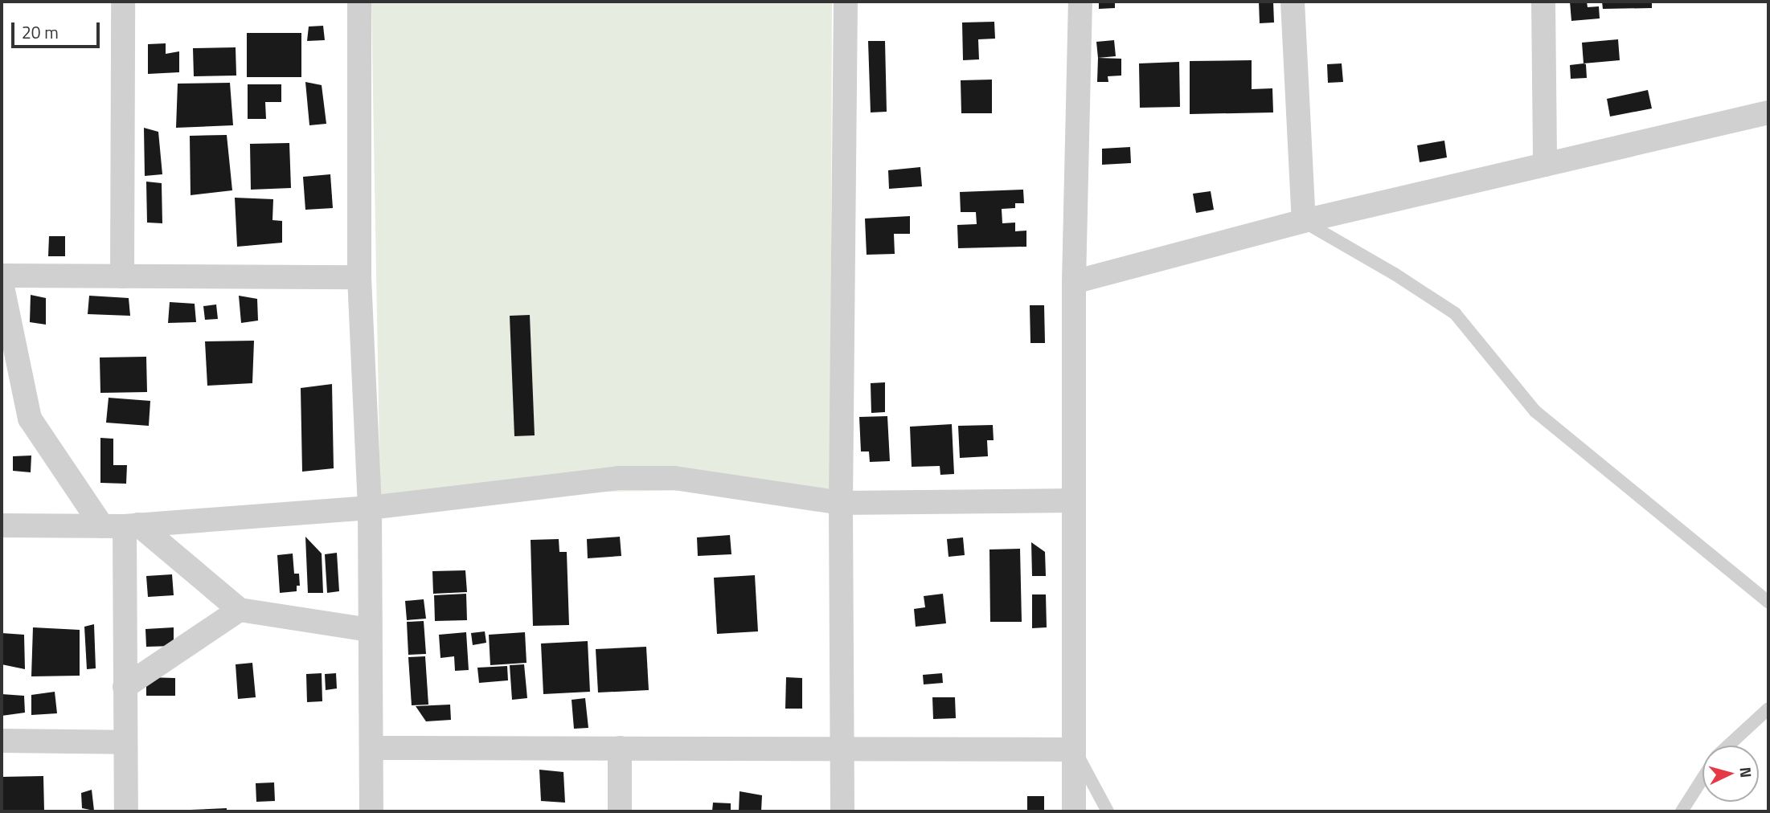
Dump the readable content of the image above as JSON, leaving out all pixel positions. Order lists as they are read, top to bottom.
{
  "scale_bar": "20 m",
  "north": "right"
}
